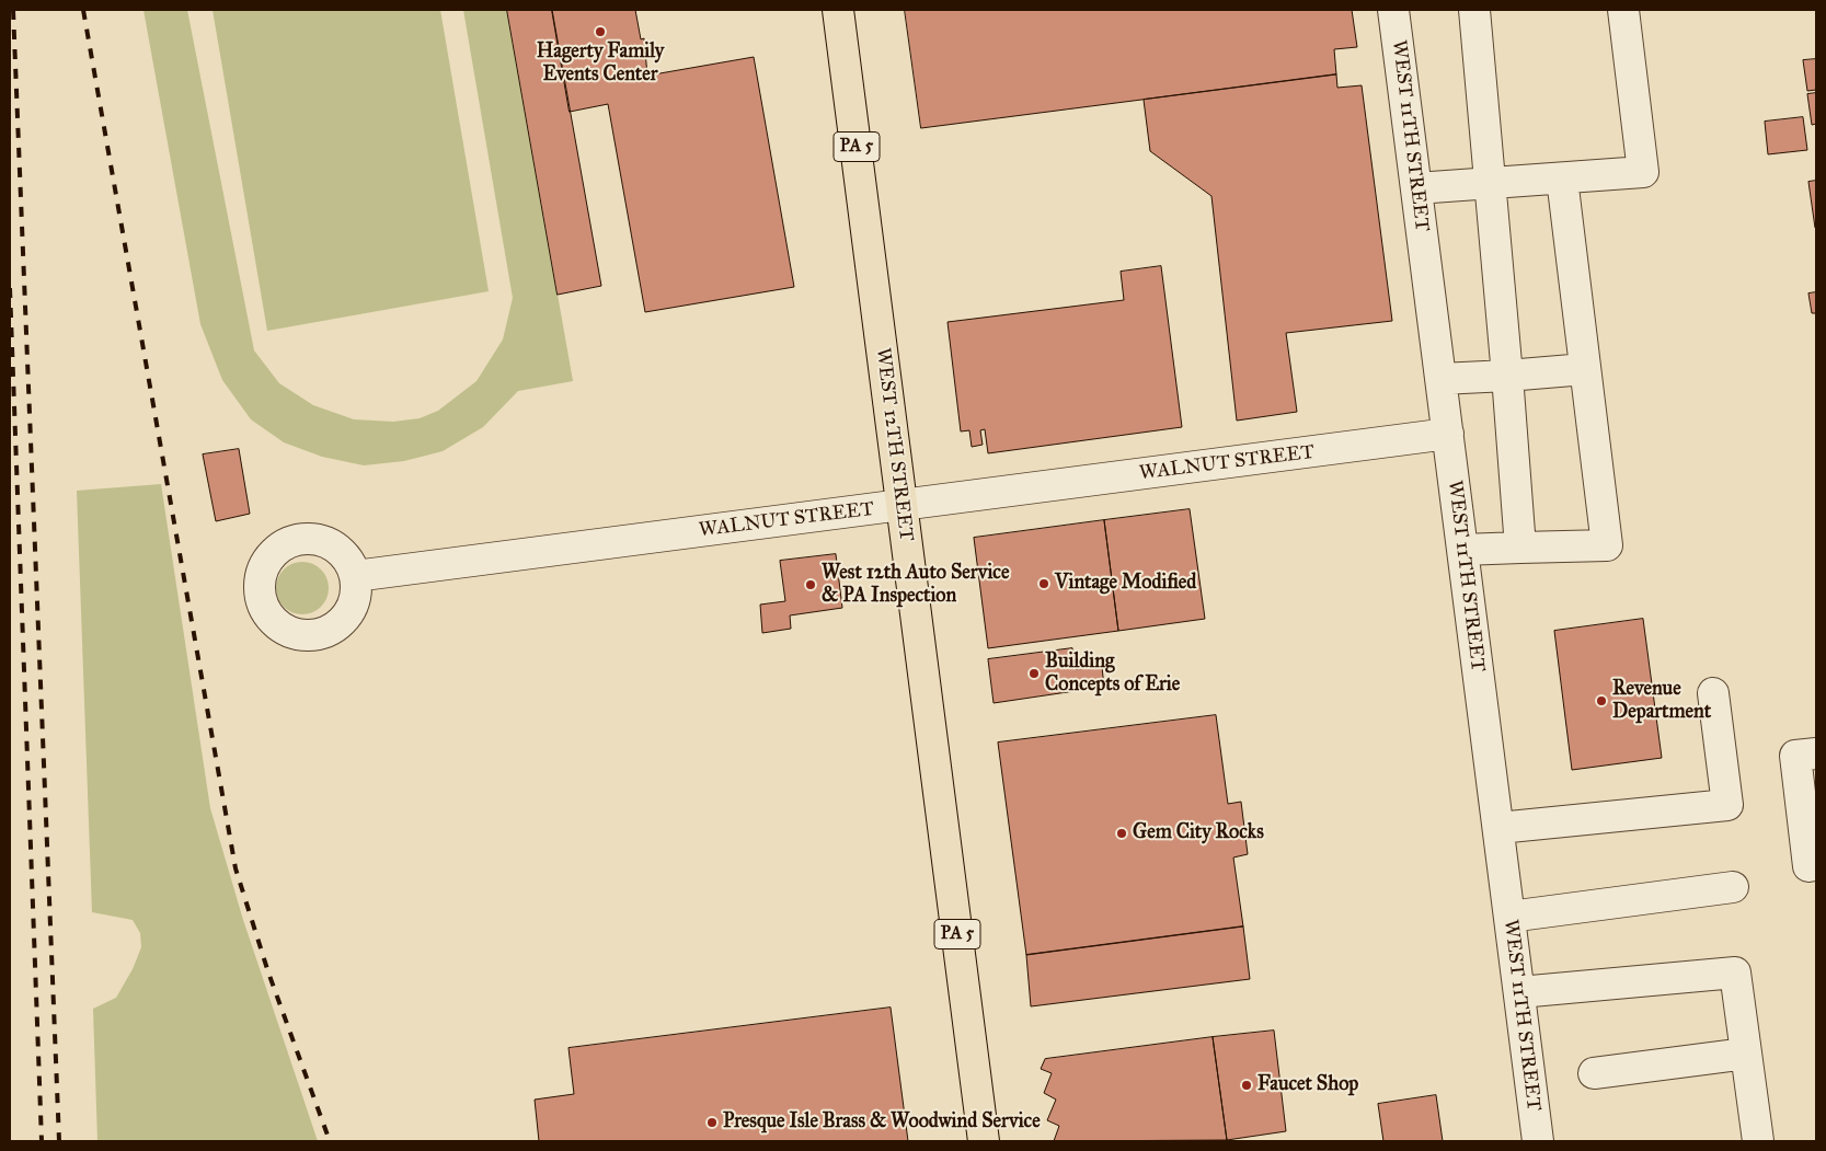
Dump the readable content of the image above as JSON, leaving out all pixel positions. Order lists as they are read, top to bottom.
{
  "streets": {
    "main road": ["PA 5", "WEST 12TH STREET"],
    "street": ["WEST 11TH STREET", "WALNUT STREET"]
  },
  "crossings": [
    ["WEST 11TH STREET", "WALNUT STREET"],
    ["WEST 12TH STREET", "WALNUT STREET"]
  ],
  "places": [
    "Hagerty Family Events Center",
    "Vintage Modified",
    "West 12th Auto Service & PA Inspection",
    "Building Concepts of Erie",
    "Revenue Department",
    "Gem City Rocks",
    "Faucet Shop",
    "Presque Isle Brass & Woodwind Service"
  ]
}
